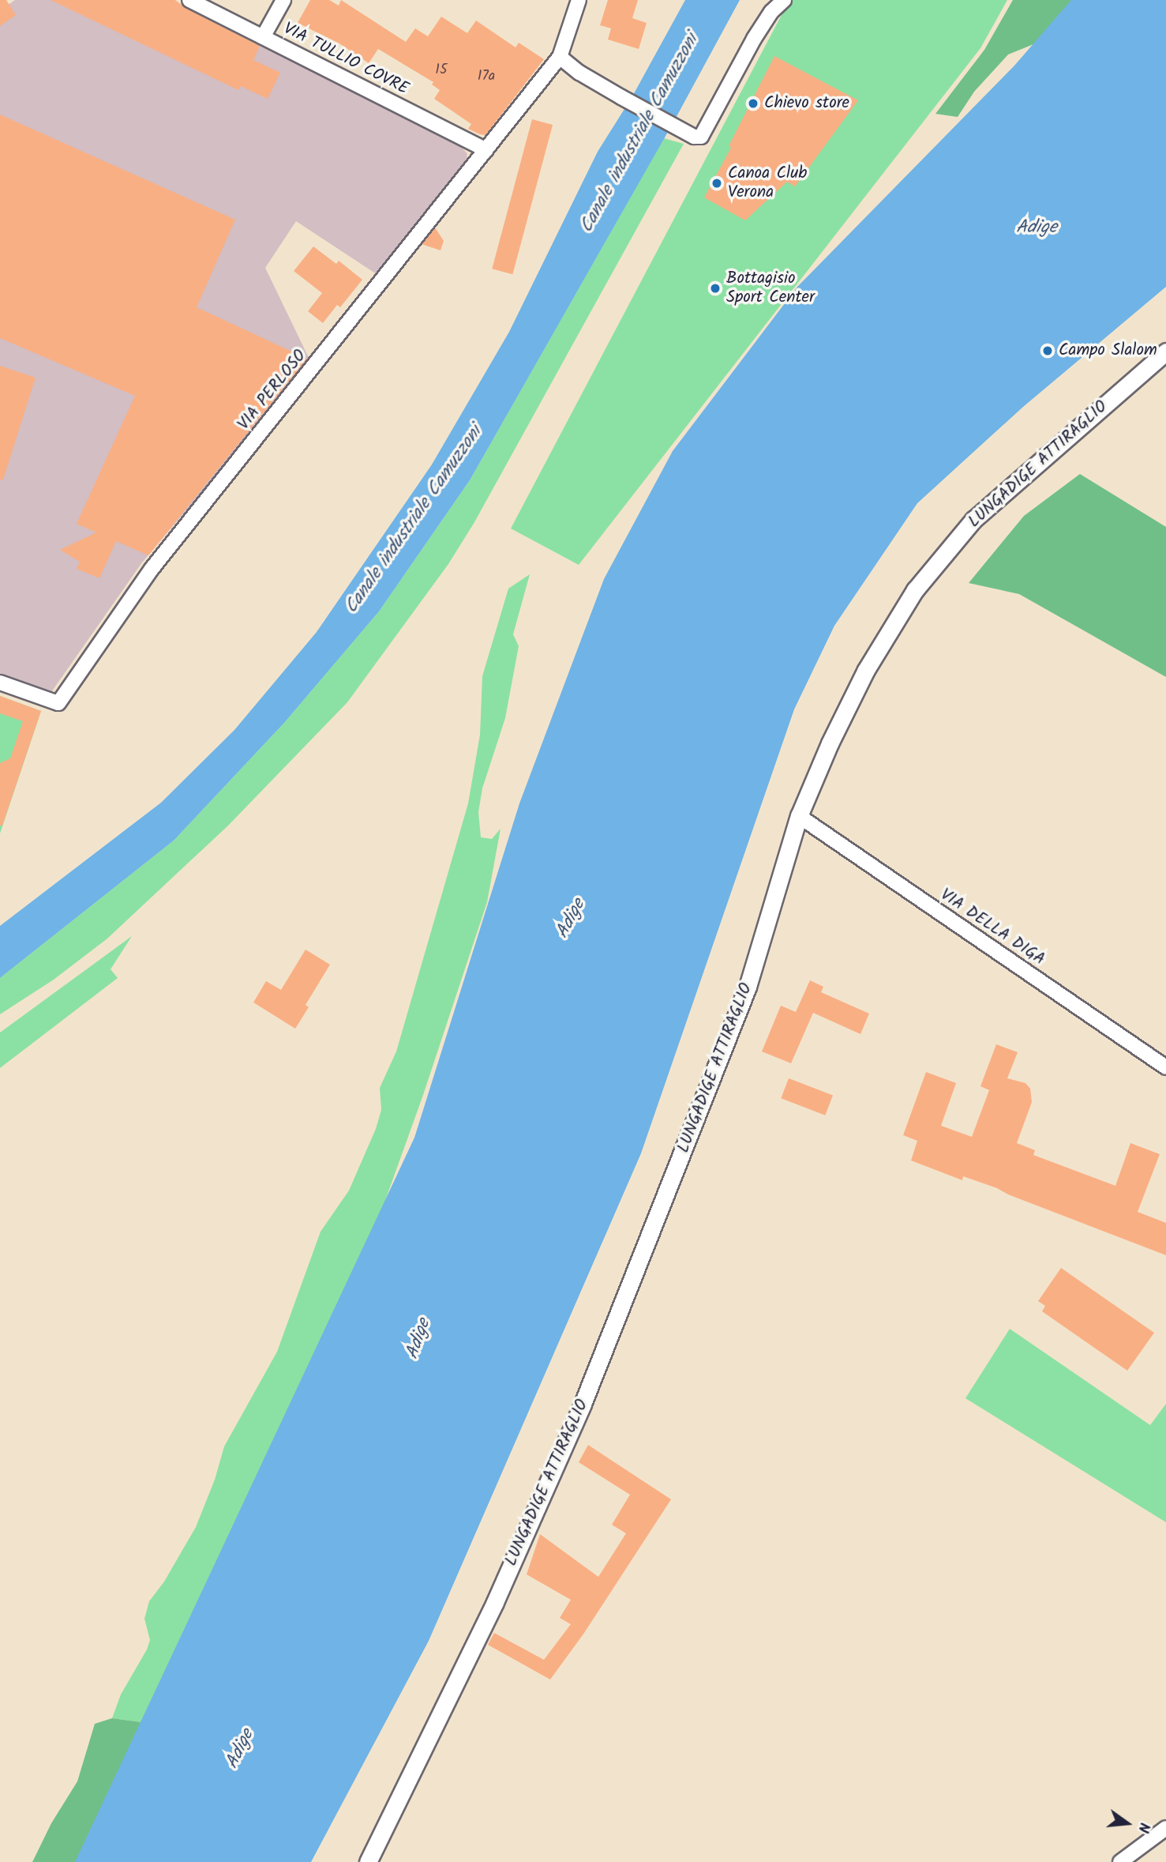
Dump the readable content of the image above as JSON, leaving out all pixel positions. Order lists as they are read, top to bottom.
{
  "streets": {
    "street": [
      "VIA TULLIO COVRE",
      "VIA PERLOSO",
      "LUNGADIGE ATTIRAGLIO",
      "VIA DELLA DIGA"
    ]
  },
  "crossings": [
    ["VIA TULLIO COVRE", "VIA PERLOSO"],
    ["LUNGADIGE ATTIRAGLIO", "VIA DELLA DIGA"]
  ],
  "water": ["Canale industriale Camuzzoni", "Adige"],
  "places": [
    "Chievo store",
    "Canoa Club Verona",
    "Bottagisio Sport Center",
    "Campo Slalom"
  ],
  "house_numbers": ["15", "17a"],
  "north": "right"
}
